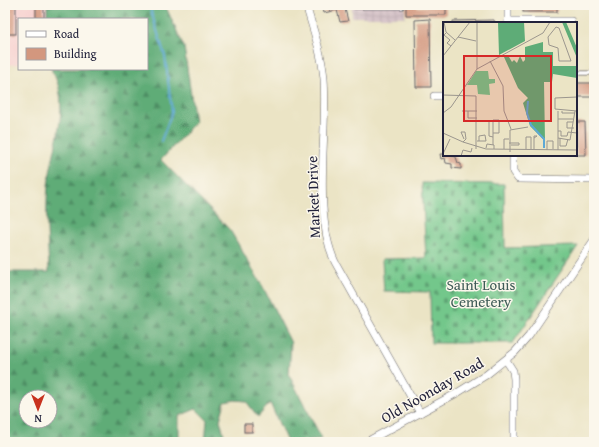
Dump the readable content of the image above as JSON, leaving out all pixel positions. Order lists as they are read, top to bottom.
{
  "streets": {
    "street": ["Market Drive", "Old Noonday Road"]
  },
  "crossings": [
    ["Market Drive", "Old Noonday Road"]
  ],
  "parks": ["Saint Louis Cemetery"],
  "legend": ["Road", "Building"],
  "north": "bottom"
}
